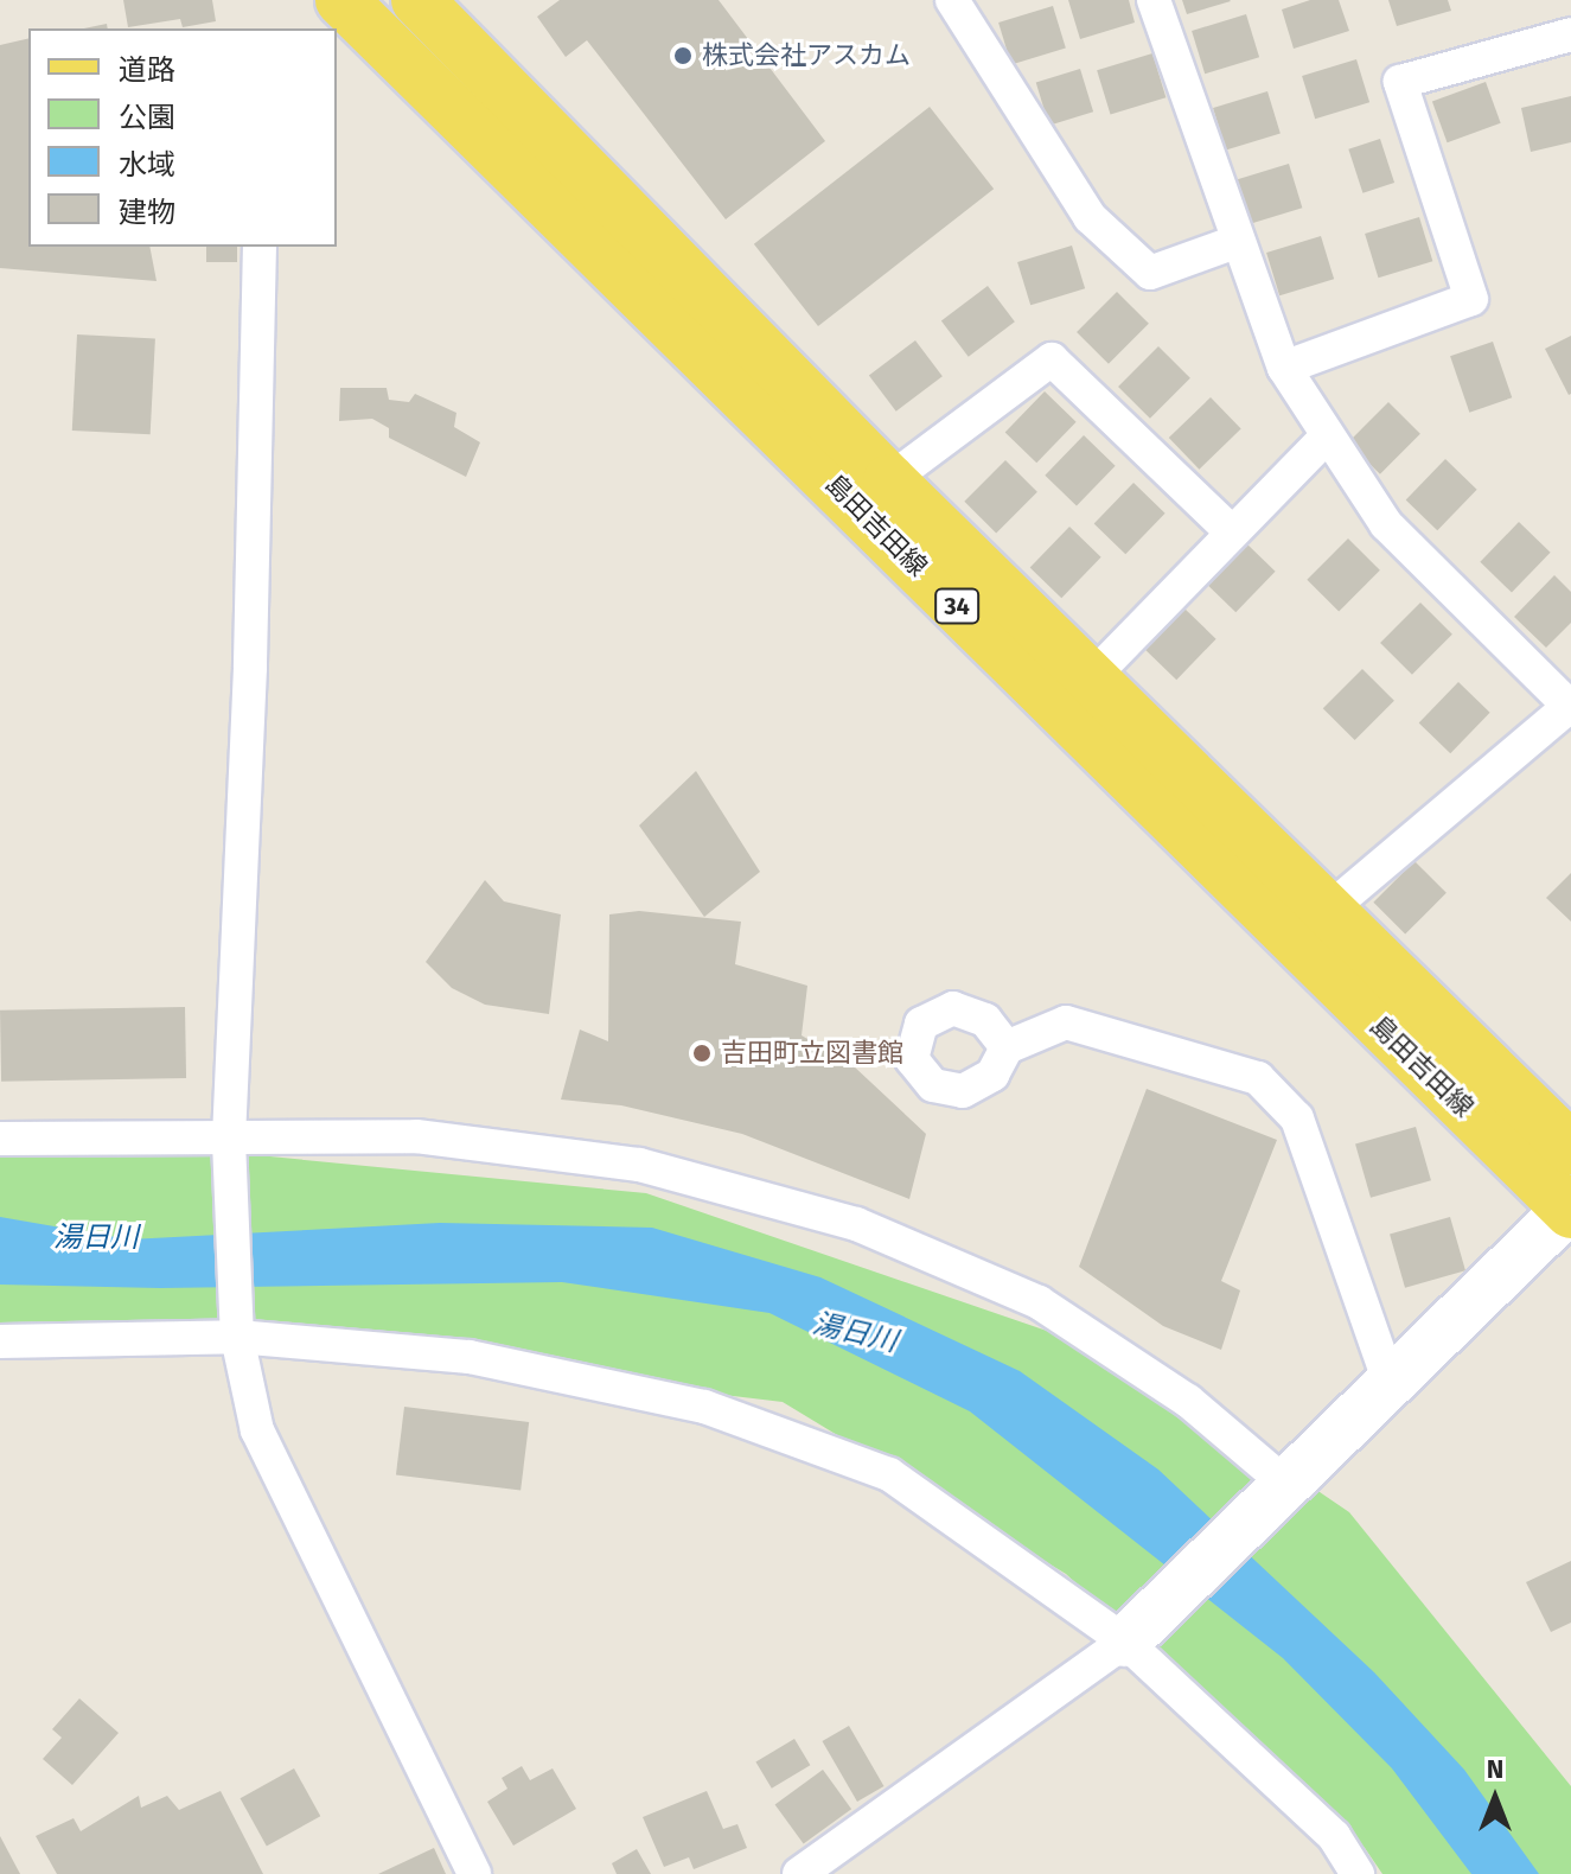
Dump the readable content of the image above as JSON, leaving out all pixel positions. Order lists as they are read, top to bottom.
{
  "streets": {
    "main road": ["島田吉田線", "34"]
  },
  "water": ["湯日川"],
  "places": ["株式会社アスカム", "吉田町立図書館"],
  "legend": [
    "道路",
    "公園",
    "水域",
    "建物"
  ],
  "north": "top"
}
